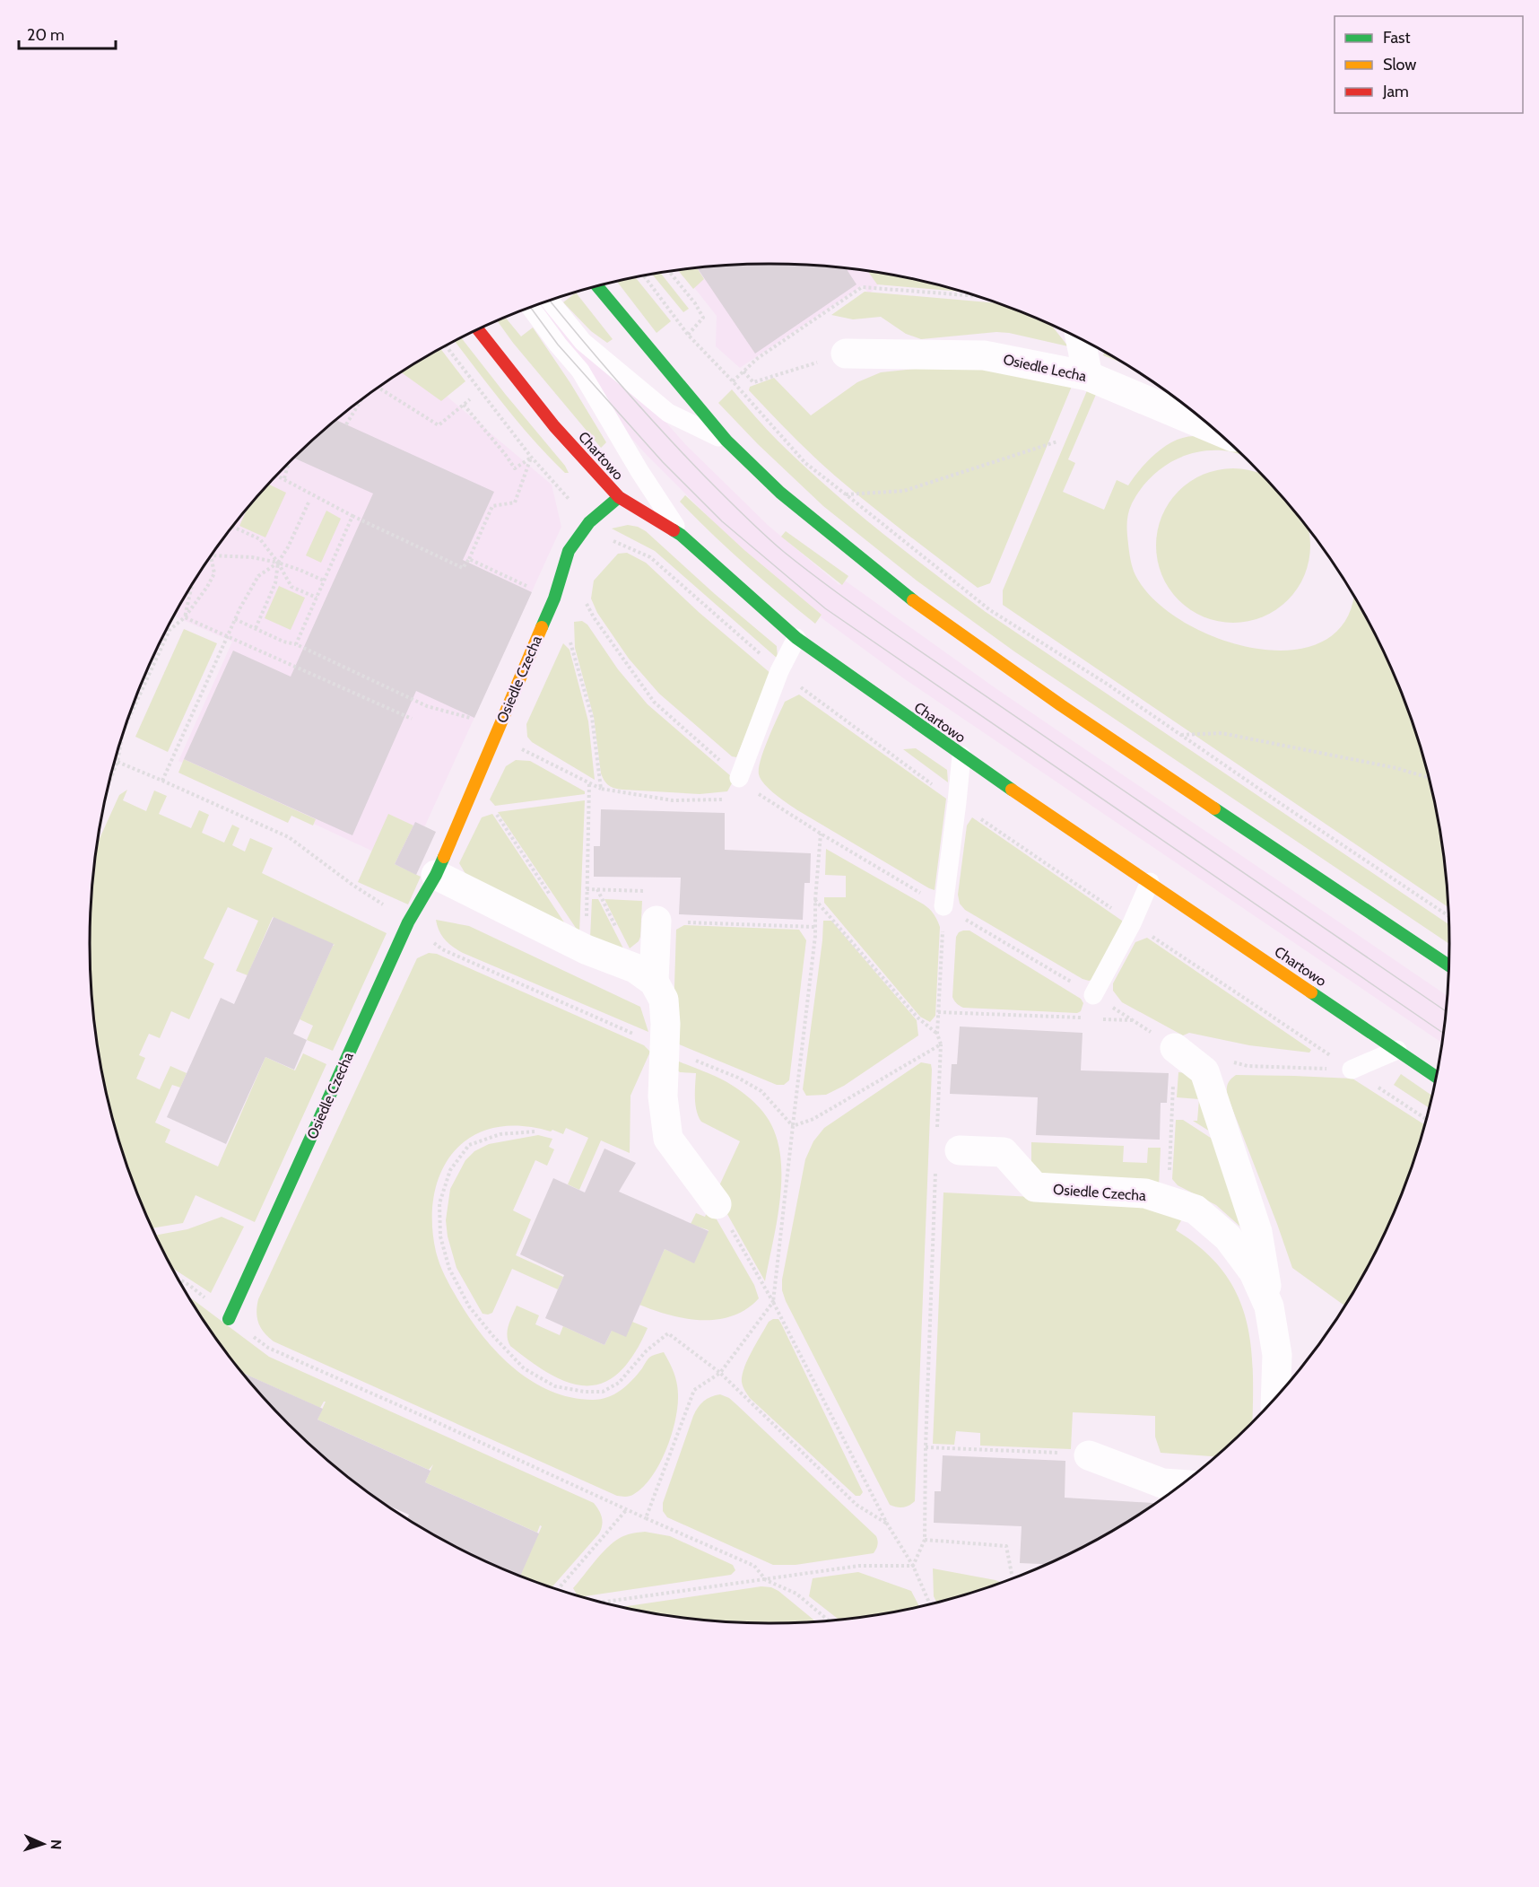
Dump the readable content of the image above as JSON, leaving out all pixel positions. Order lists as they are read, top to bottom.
{
  "streets": {
    "street": ["Osiedle Lecha", "Chartowo", "Osiedle Czecha"]
  },
  "crossings": [
    ["Chartowo", "Osiedle Czecha"]
  ],
  "legend": ["Fast", "Slow", "Jam"],
  "scale_bar": "20 m",
  "north": "right"
}
